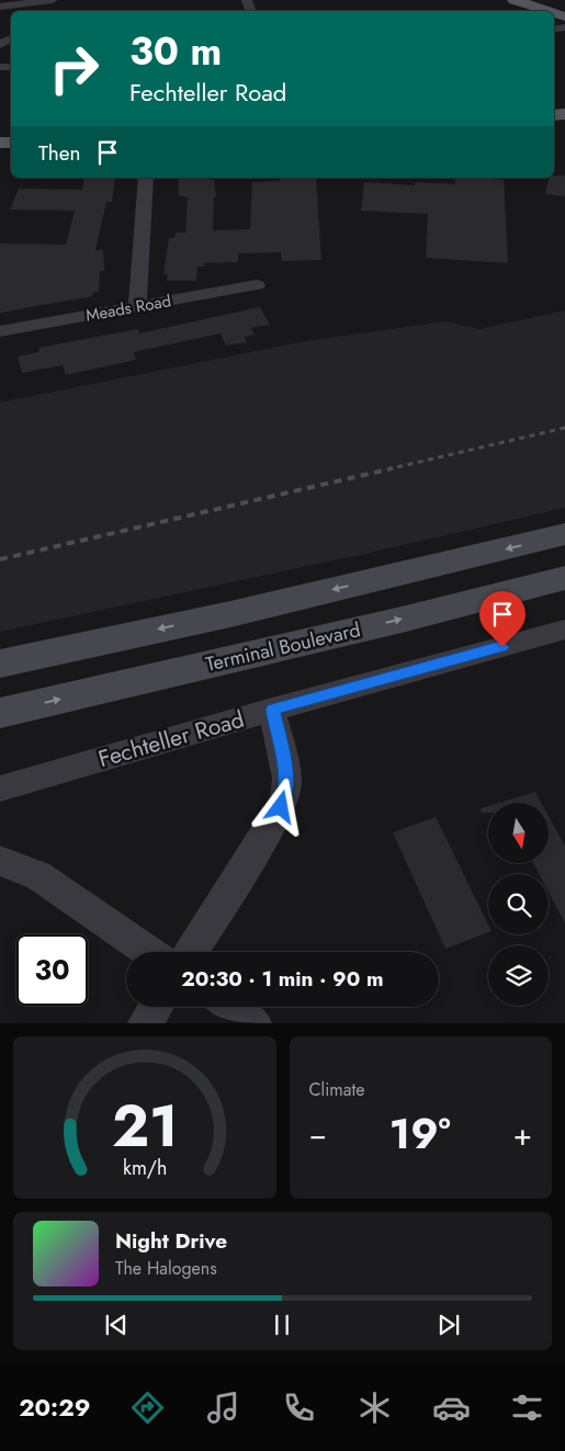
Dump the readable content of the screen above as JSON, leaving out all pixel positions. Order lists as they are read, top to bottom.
{
  "streets": {
    "main road": ["Terminal Boulevard"],
    "street": ["Meads Road", "Fechteller Road"]
  },
  "north": "bottom",
  "page": {
    "turn": ["30 m", "Fechteller Road"],
    "then": "Then",
    "limit": "30",
    "trip": "20:30 · 1 min · 90 m",
    "tile": "Climate",
    "heat": ["−", "19°", "+"],
    "song": ["Night Drive", "The Halogens"],
    "tabs": "20:29",
    "gauge": ["21", "km/h"]
  }
}
